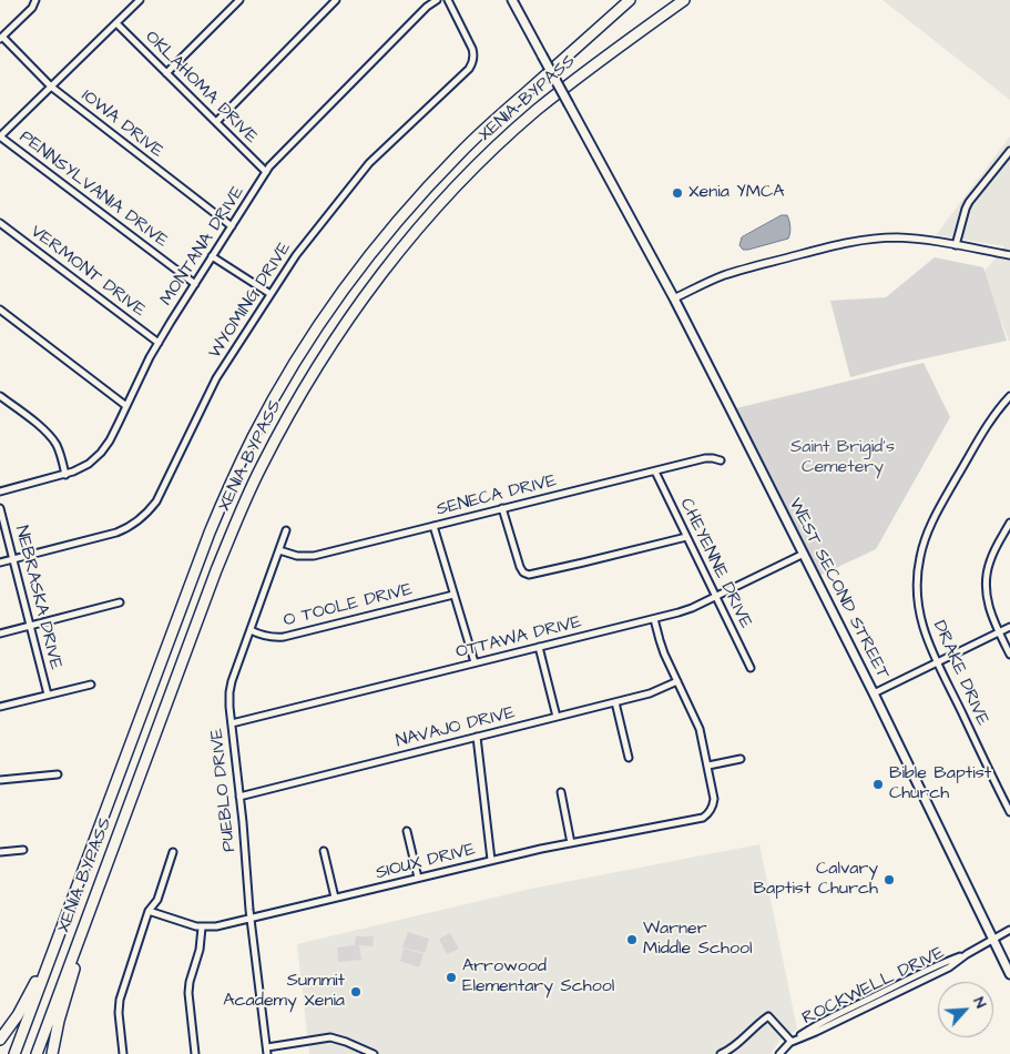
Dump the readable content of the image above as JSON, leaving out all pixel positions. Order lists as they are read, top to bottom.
{
  "streets": {
    "highway": ["XENIA BYPASS"],
    "main road": ["WEST SECOND STREET"],
    "street": [
      "OKLAHOMA DRIVE",
      "IOWA DRIVE",
      "PENNSYLVANIA DRIVE",
      "MONTANA DRIVE",
      "VERMONT DRIVE",
      "WYOMING DRIVE",
      "SENECA DRIVE",
      "CHEYENNE DRIVE",
      "NEBRASKA DRIVE",
      "O TOOLE DRIVE",
      "OTTAWA DRIVE",
      "DRAKE DRIVE",
      "NAVAJO DRIVE",
      "PUEBLO DRIVE",
      "SIOUX DRIVE",
      "ROCKWELL DRIVE"
    ]
  },
  "crossings": [
    ["OKLAHOMA DRIVE", "MONTANA DRIVE"],
    ["IOWA DRIVE", "MONTANA DRIVE"],
    ["PENNSYLVANIA DRIVE", "MONTANA DRIVE"],
    ["MONTANA DRIVE", "VERMONT DRIVE"],
    ["WYOMING DRIVE", "NEBRASKA DRIVE"],
    ["SENECA DRIVE", "CHEYENNE DRIVE"],
    ["SENECA DRIVE", "PUEBLO DRIVE"],
    ["CHEYENNE DRIVE", "OTTAWA DRIVE"],
    ["WEST SECOND STREET", "OTTAWA DRIVE"],
    ["WEST SECOND STREET", "ROCKWELL DRIVE"],
    ["O TOOLE DRIVE", "PUEBLO DRIVE"],
    ["OTTAWA DRIVE", "PUEBLO DRIVE"],
    ["NAVAJO DRIVE", "PUEBLO DRIVE"],
    ["PUEBLO DRIVE", "SIOUX DRIVE"]
  ],
  "parks": ["Saint Brigid’s Cemetery"],
  "places": [
    "Xenia YMCA",
    "Bible Baptist Church",
    "Calvary Baptist Church",
    "Warner Middle School",
    "Arrowood Elementary School",
    "Summit Academy Xenia"
  ],
  "north": "top right"
}
